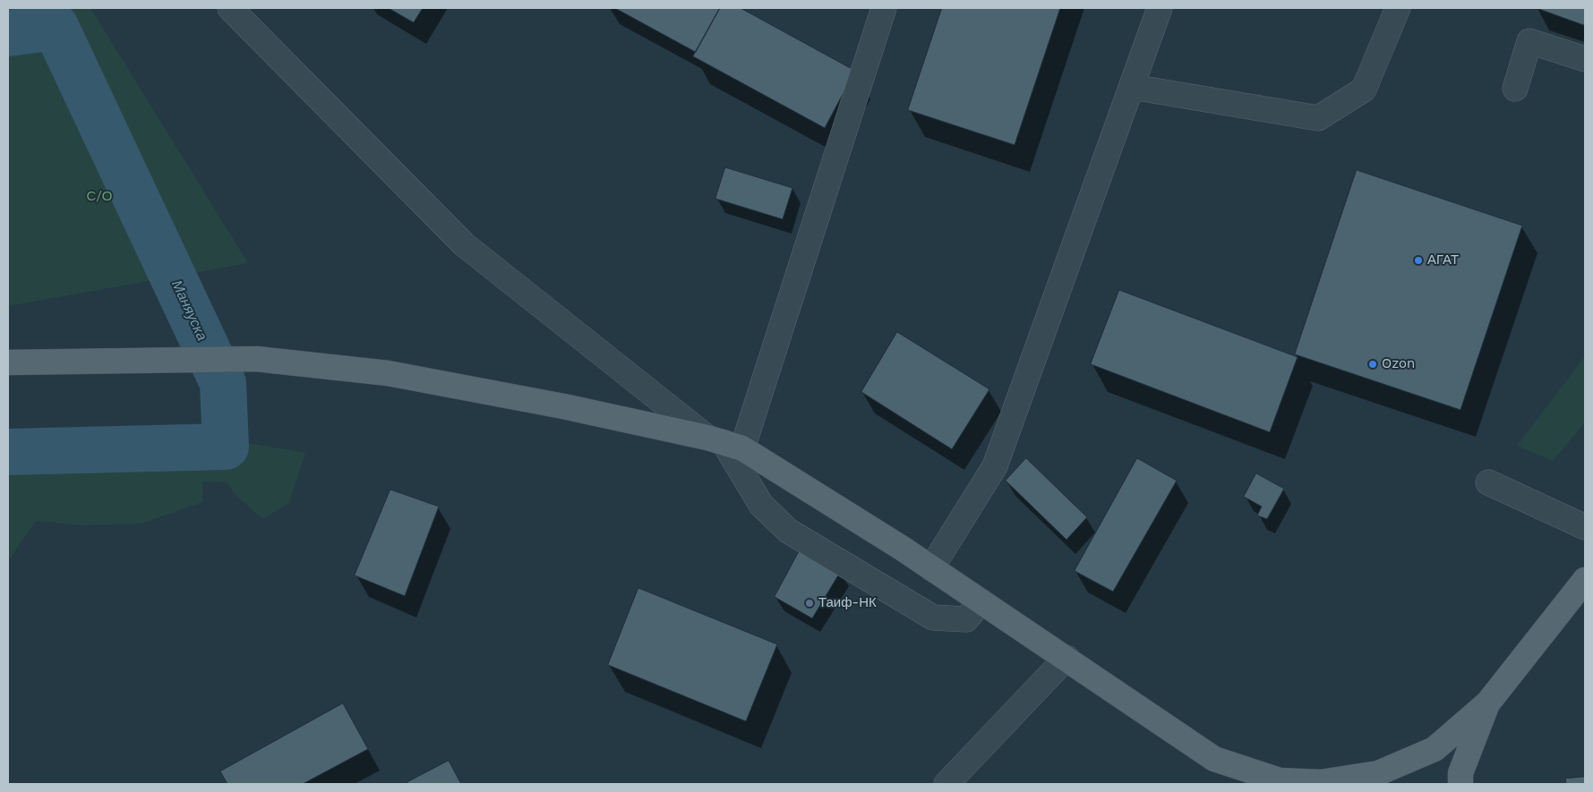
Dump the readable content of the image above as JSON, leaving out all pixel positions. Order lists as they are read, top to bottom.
{
  "water": ["Маняуска"],
  "parks": ["С/О"],
  "places": ["АГАТ", "Ozon", "Таиф-НК"]
}
